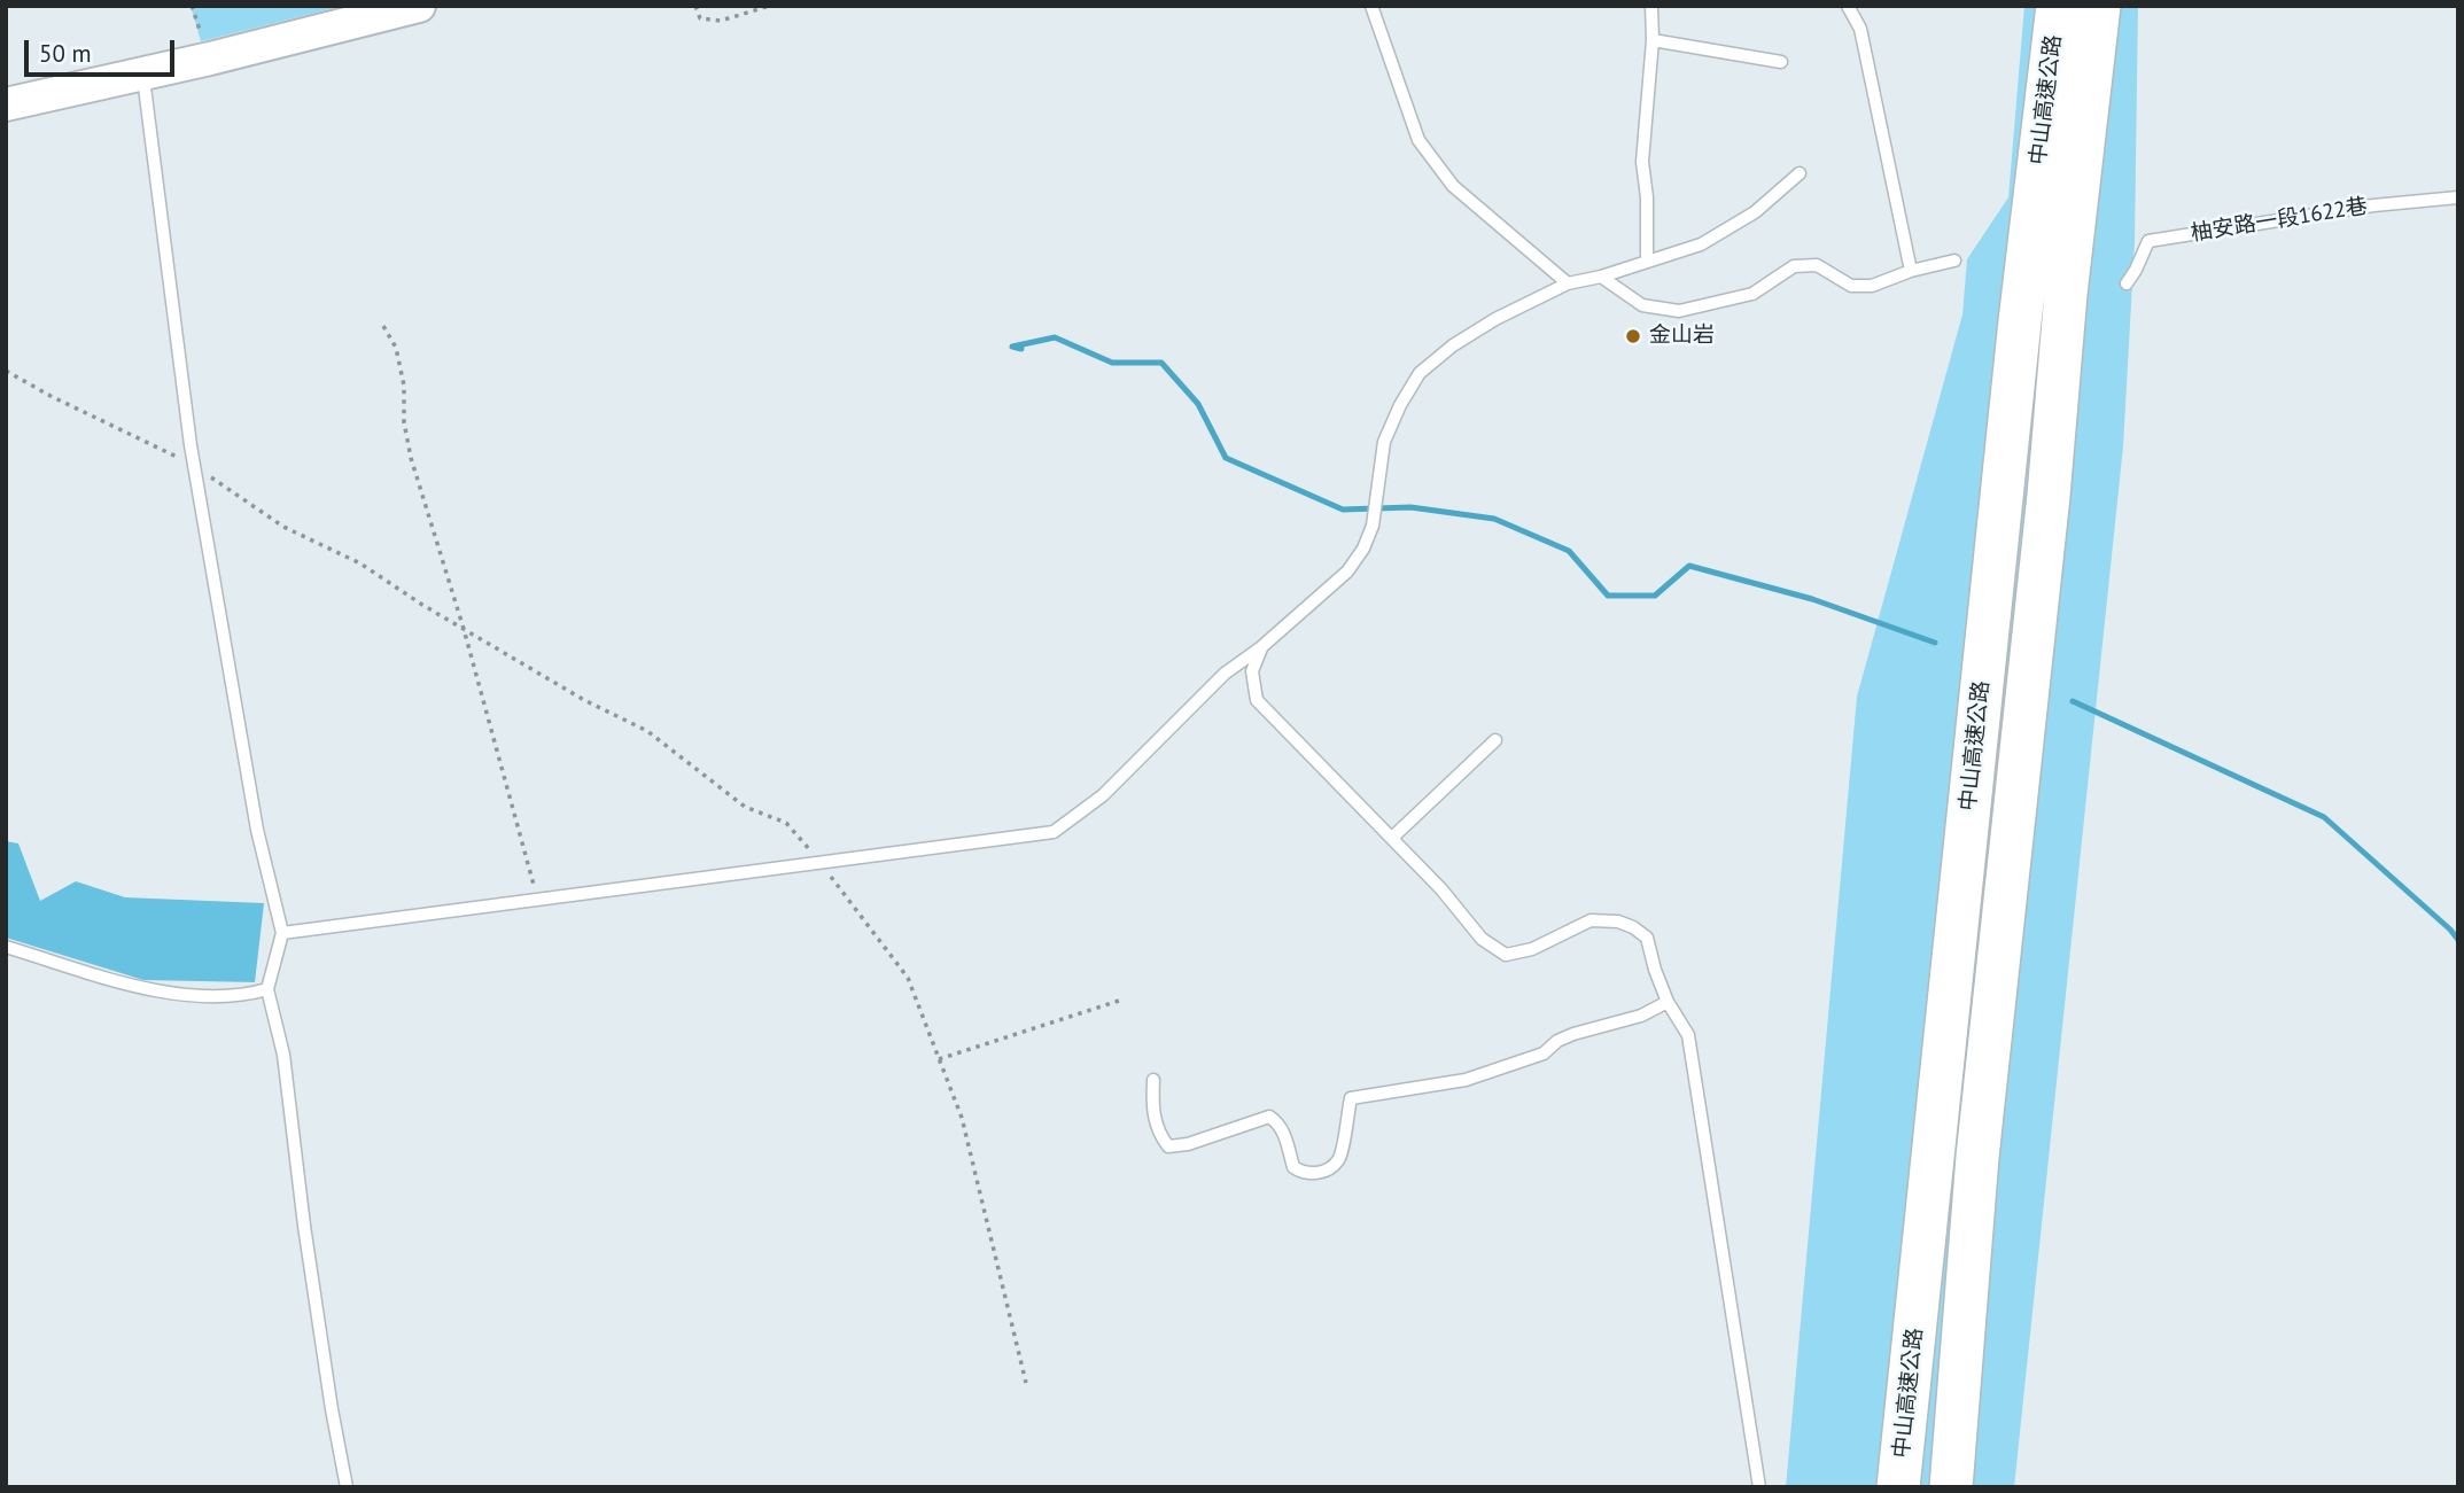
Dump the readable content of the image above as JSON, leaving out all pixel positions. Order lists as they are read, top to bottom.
{
  "streets": {
    "highway": ["中山高速公路"],
    "lane": ["柚安路一段1622巷"]
  },
  "places": ["金山岩"],
  "scale_bar": "50 m"
}
